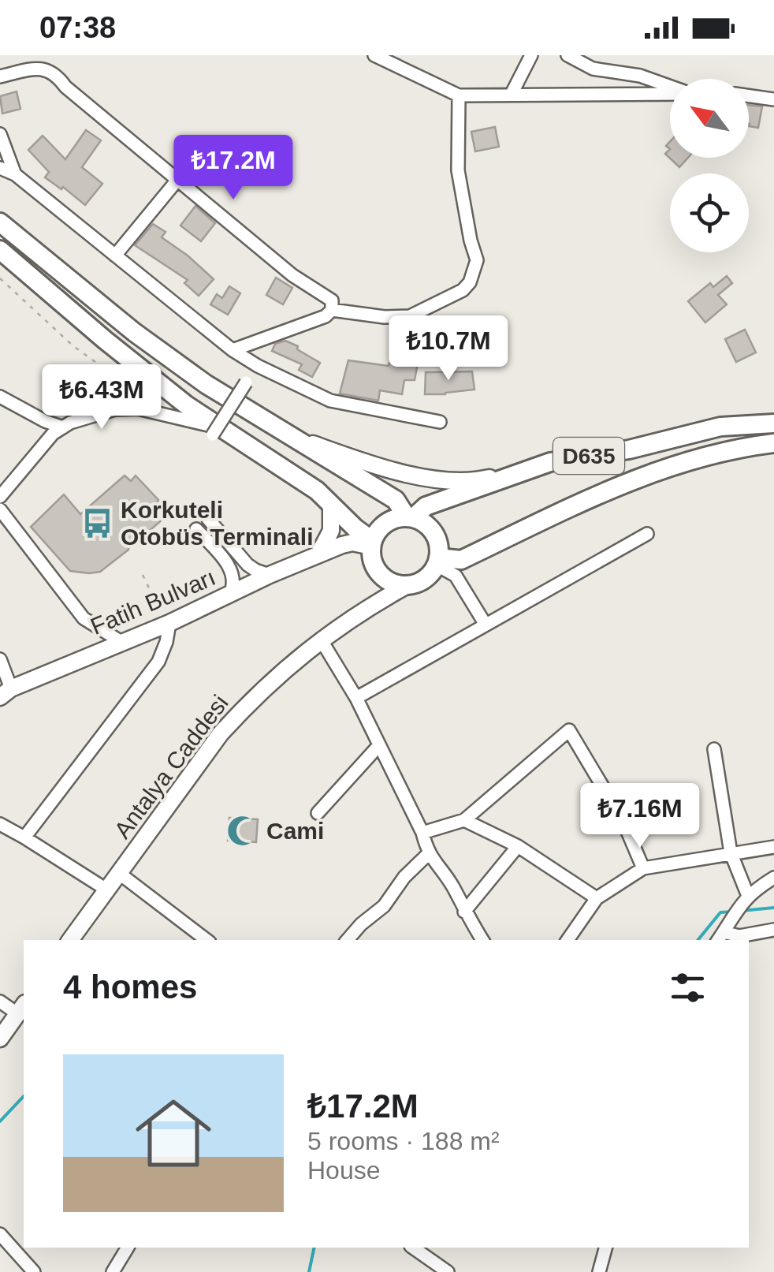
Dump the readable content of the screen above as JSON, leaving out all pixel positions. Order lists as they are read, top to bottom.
{
  "streets": {
    "highway": ["D635"],
    "main road": ["Fatih Bulvarı", "Antalya Caddesi"]
  },
  "crossings": [
    ["D635", "Fatih Bulvarı"],
    ["D635", "Antalya Caddesi"],
    ["Fatih Bulvarı", "Antalya Caddesi"]
  ],
  "places": {
    "bus stop": ["Korkuteli Otobüs Terminali"],
    "mosque": ["Cami"]
  },
  "north": "top left",
  "page": {
    "status": "07:38",
    "price": [
      "₺17.2M",
      "₺10.7M",
      "₺6.43M",
      "₺7.16M"
    ],
    "heading": "4 homes",
    "list": [
      {
        "name": "₺17.2M",
        "note": "5 rooms · 188 m² · House"
      }
    ]
  }
}
